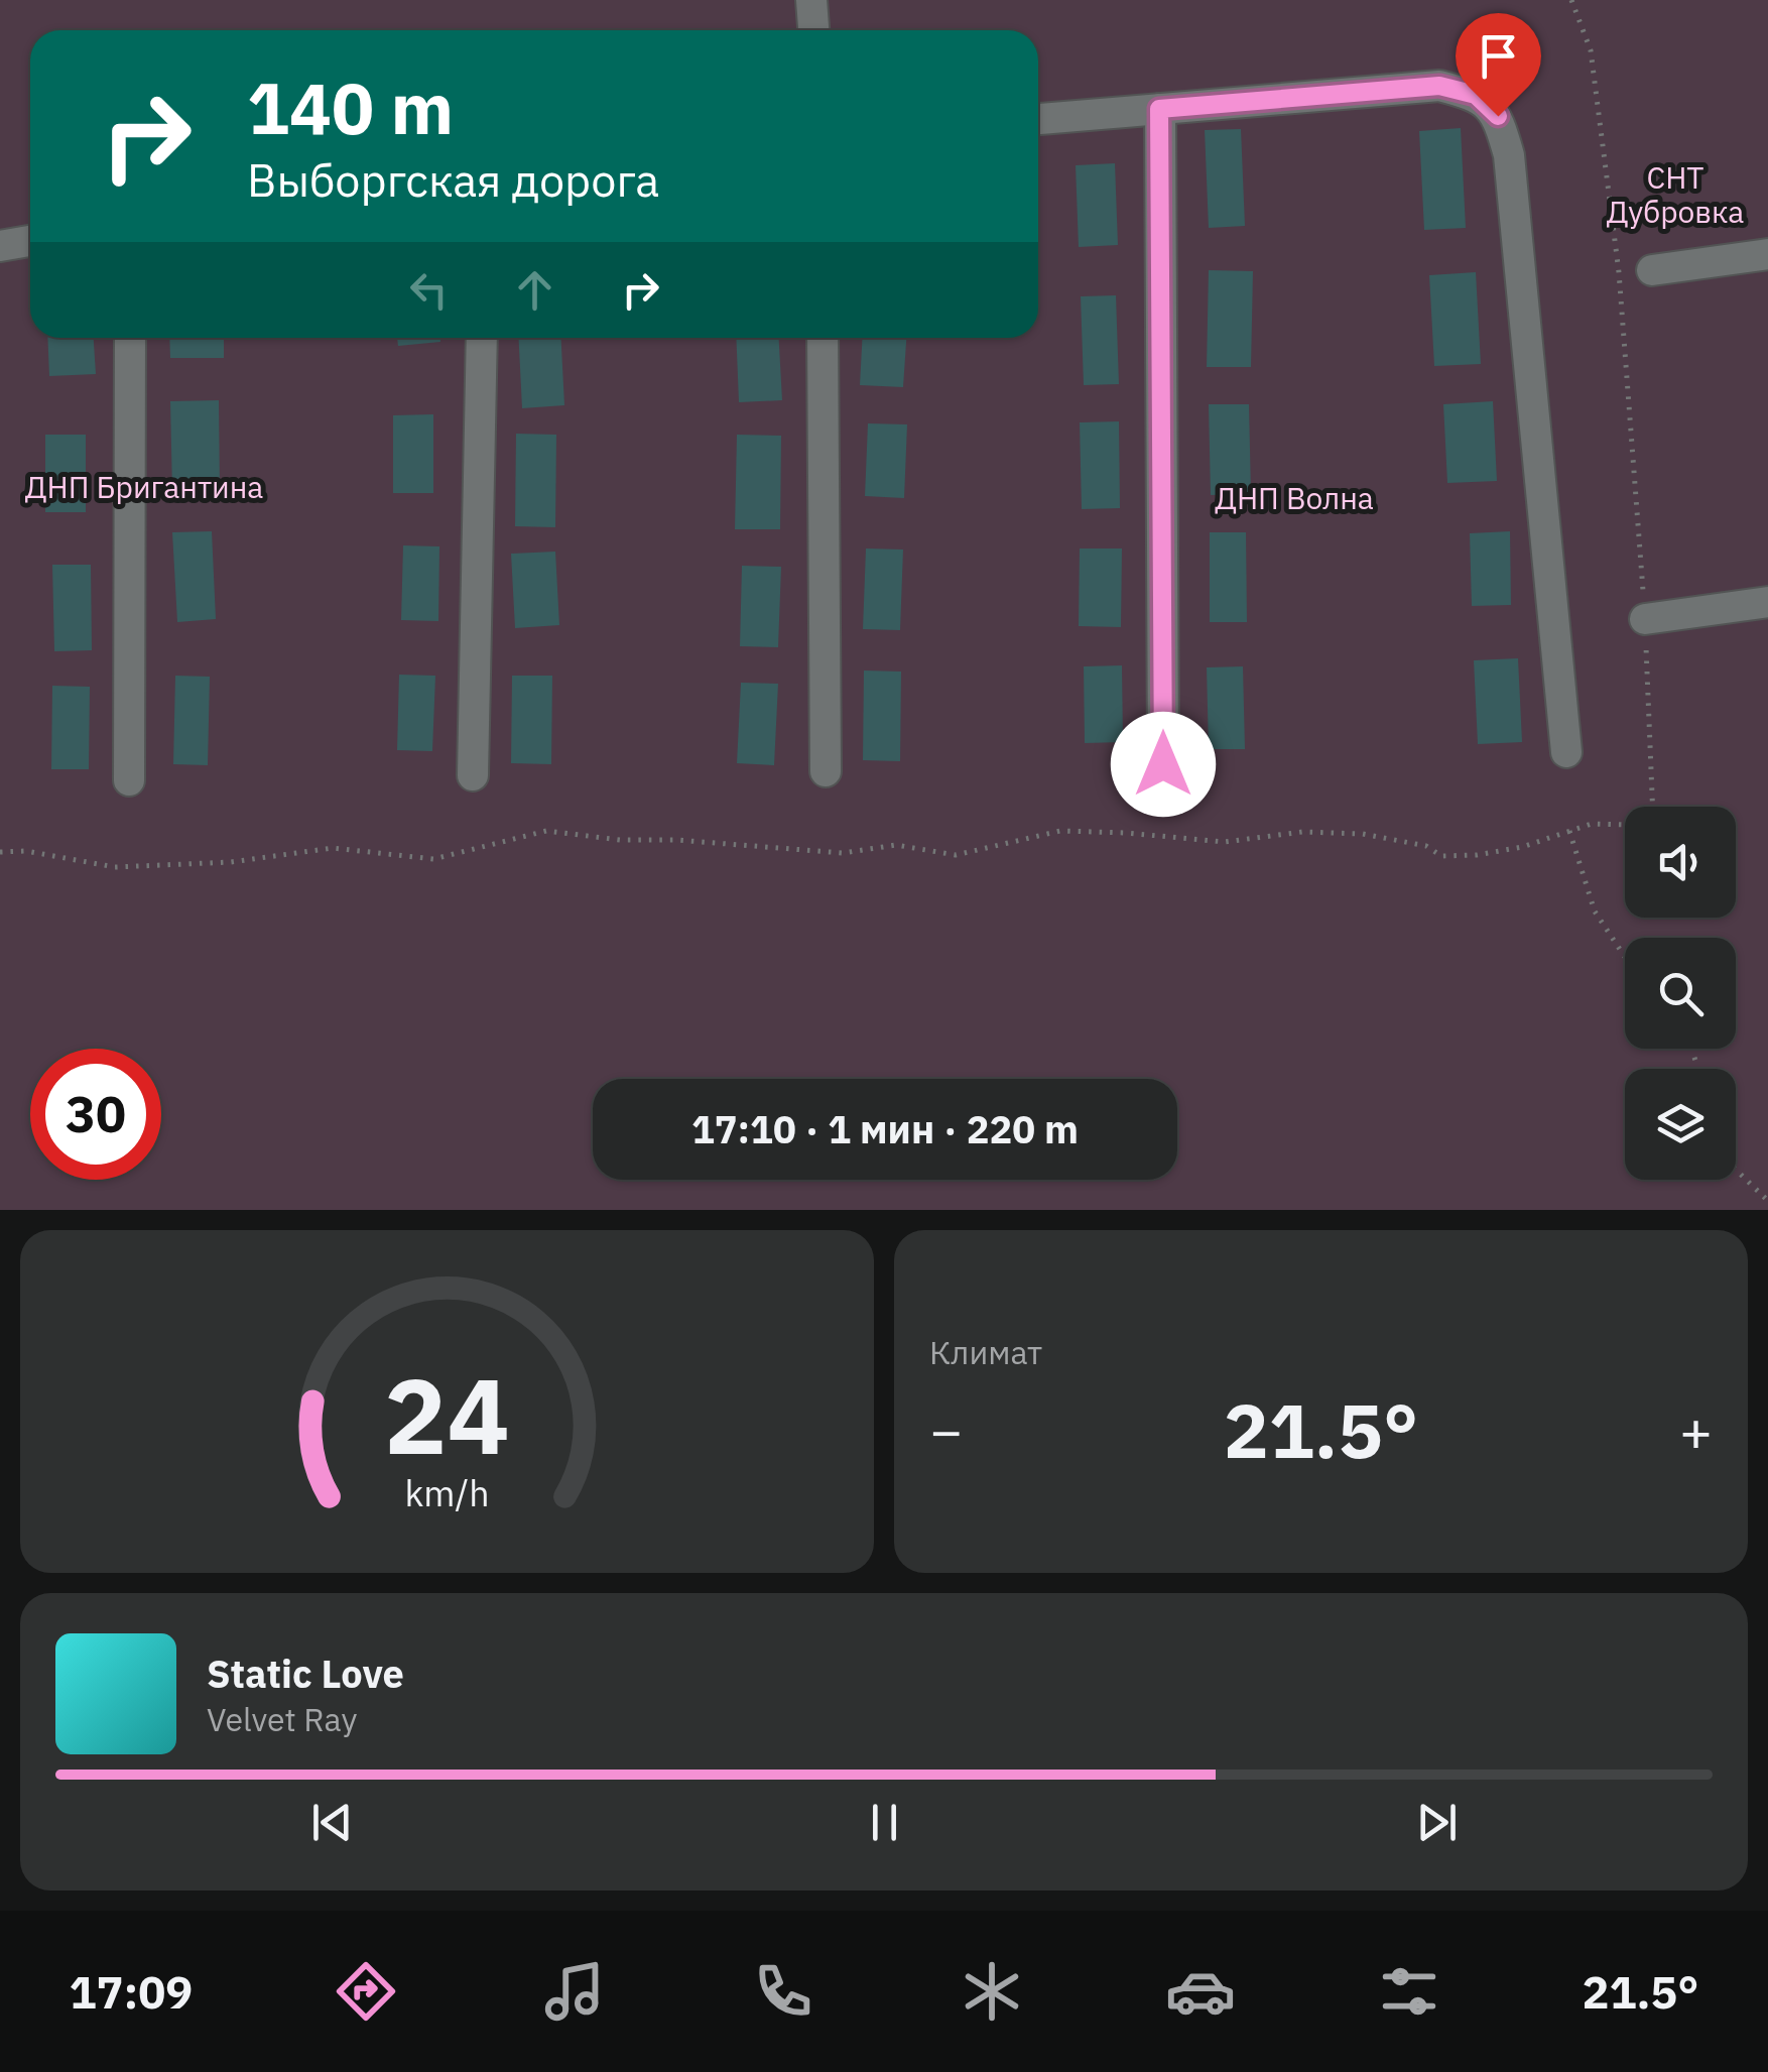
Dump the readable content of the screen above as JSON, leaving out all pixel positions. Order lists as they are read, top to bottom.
{
  "parks": ["СНТ Дубровка", "ДНП Бригантина", "ДНП Волна"],
  "page": {
    "turn": ["140 m", "Выборгская дорога"],
    "limit": "30",
    "trip": "17:10 · 1 мин · 220 m",
    "tile": "Климат",
    "heat": ["−", "21.5°", "+"],
    "song": ["Static Love", "Velvet Ray"],
    "tabs": ["17:09", "21.5°"],
    "gauge": ["24", "km/h"]
  }
}
